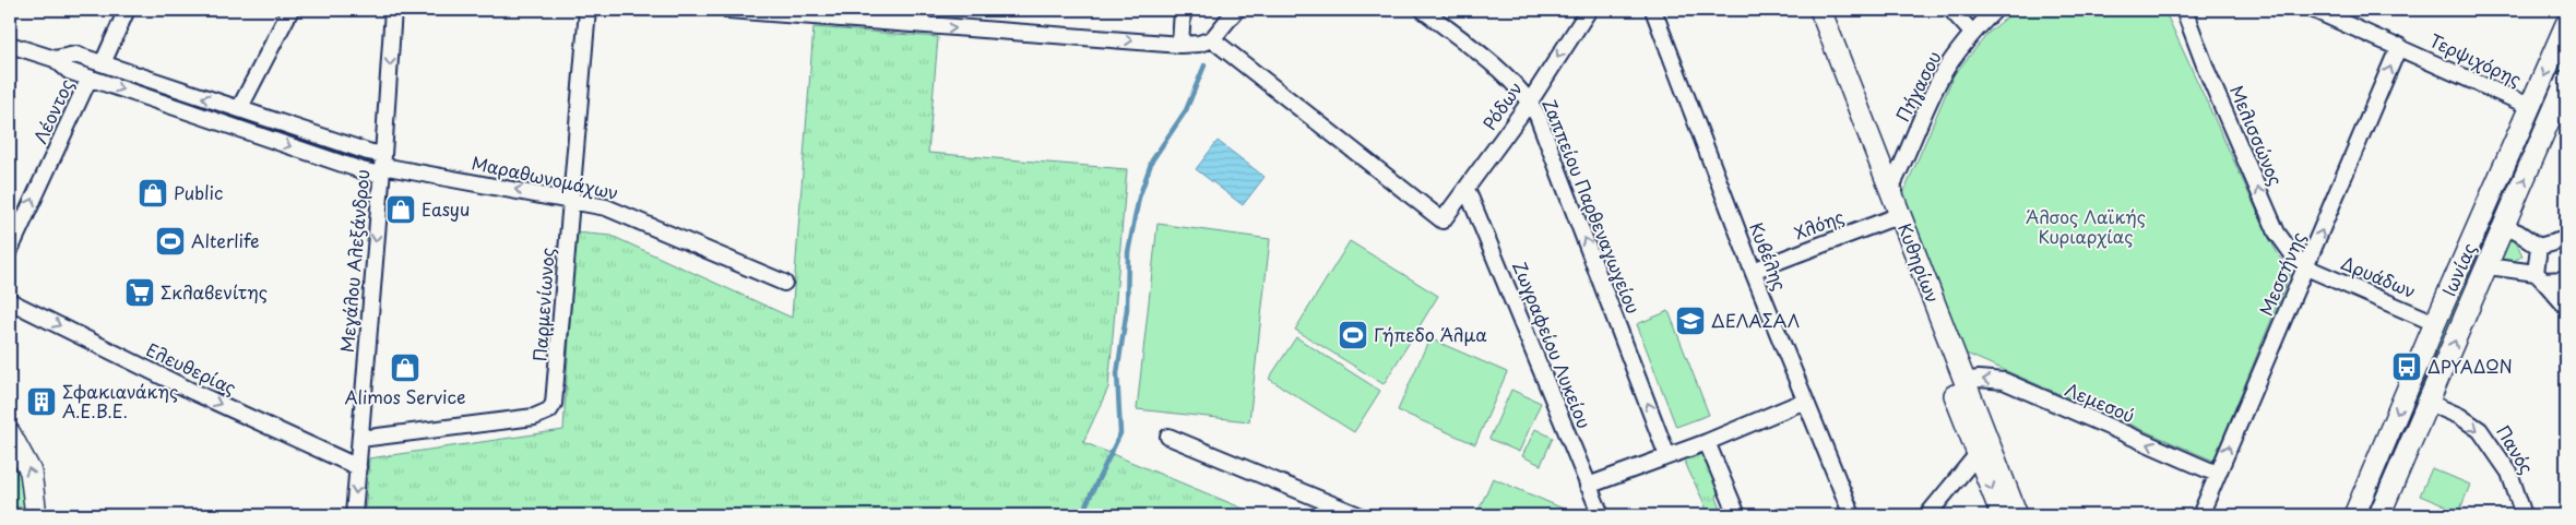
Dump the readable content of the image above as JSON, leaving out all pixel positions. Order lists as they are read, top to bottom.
{
  "streets": {
    "street": [
      "Τερψιχόρης",
      "Πήγασου",
      "Ρόδων",
      "Λέοντος",
      "Μελισσώνος",
      "Μαραθωνομάχων",
      "Ζαππείου Παρθεναγωγείου",
      "Χλόης",
      "Κυβέλης",
      "Μεγάλου Αλεξάνδρου",
      "Κυθηρίων",
      "Ιωνίας",
      "Μεσσήνης",
      "Δρυάδων",
      "Παρμενίωνος",
      "Ζωγραφείου Λυκείου",
      "Ελευθερίας",
      "Λεμεσού",
      "Πανός"
    ]
  },
  "crossings": [
    ["Τερψιχόρης", "Ιωνίας"],
    ["Τερψιχόρης", "Μεσσήνης"],
    ["Πήγασου", "Κυθηρίων"],
    ["Ρόδων", "Ζαππείου Παρθεναγωγείου"],
    ["Ρόδων", "Ζωγραφείου Λυκείου"],
    ["Λέοντος", "Μαραθωνομάχων"],
    ["Μελισσώνος", "Μεσσήνης"],
    ["Μελισσώνος", "Δρυάδων"],
    ["Μαραθωνομάχων", "Μεγάλου Αλεξάνδρου"],
    ["Μαραθωνομάχων", "Παρμενίωνος"],
    ["Χλόης", "Κυβέλης"],
    ["Χλόης", "Κυθηρίων"],
    ["Μεγάλου Αλεξάνδρου", "Παρμενίωνος"],
    ["Μεγάλου Αλεξάνδρου", "Ελευθερίας"],
    ["Κυθηρίων", "Λεμεσού"],
    ["Ιωνίας", "Δρυάδων"],
    ["Ιωνίας", "Πανός"],
    ["Μεσσήνης", "Δρυάδων"],
    ["Μεσσήνης", "Λεμεσού"]
  ],
  "one_way": [
    "Λέοντος",
    "Μελισσώνος",
    "Ζαππείου Παρθεναγωγείου",
    "Μεγάλου Αλεξάνδρου",
    "Μεσσήνης",
    "Ελευθερίας",
    "Λεμεσού",
    "Πανός"
  ],
  "parks": ["Άλσος Λαϊκής Κυριαρχίας"],
  "places": {
    "shop": ["Public", "Easyu", "Alimos Service"],
    "sports": ["Alterlife", "Γήπεδο Άλμα"],
    "supermarket": ["Σκλαβενίτης"],
    "school or university": ["ΔΕΛΑΣΑΛ"],
    "bus stop": ["ΔΡΥΑΔΩΝ"],
    "building": ["Σφακιανάκης Α.Ε.Β.Ε."]
  }
}
